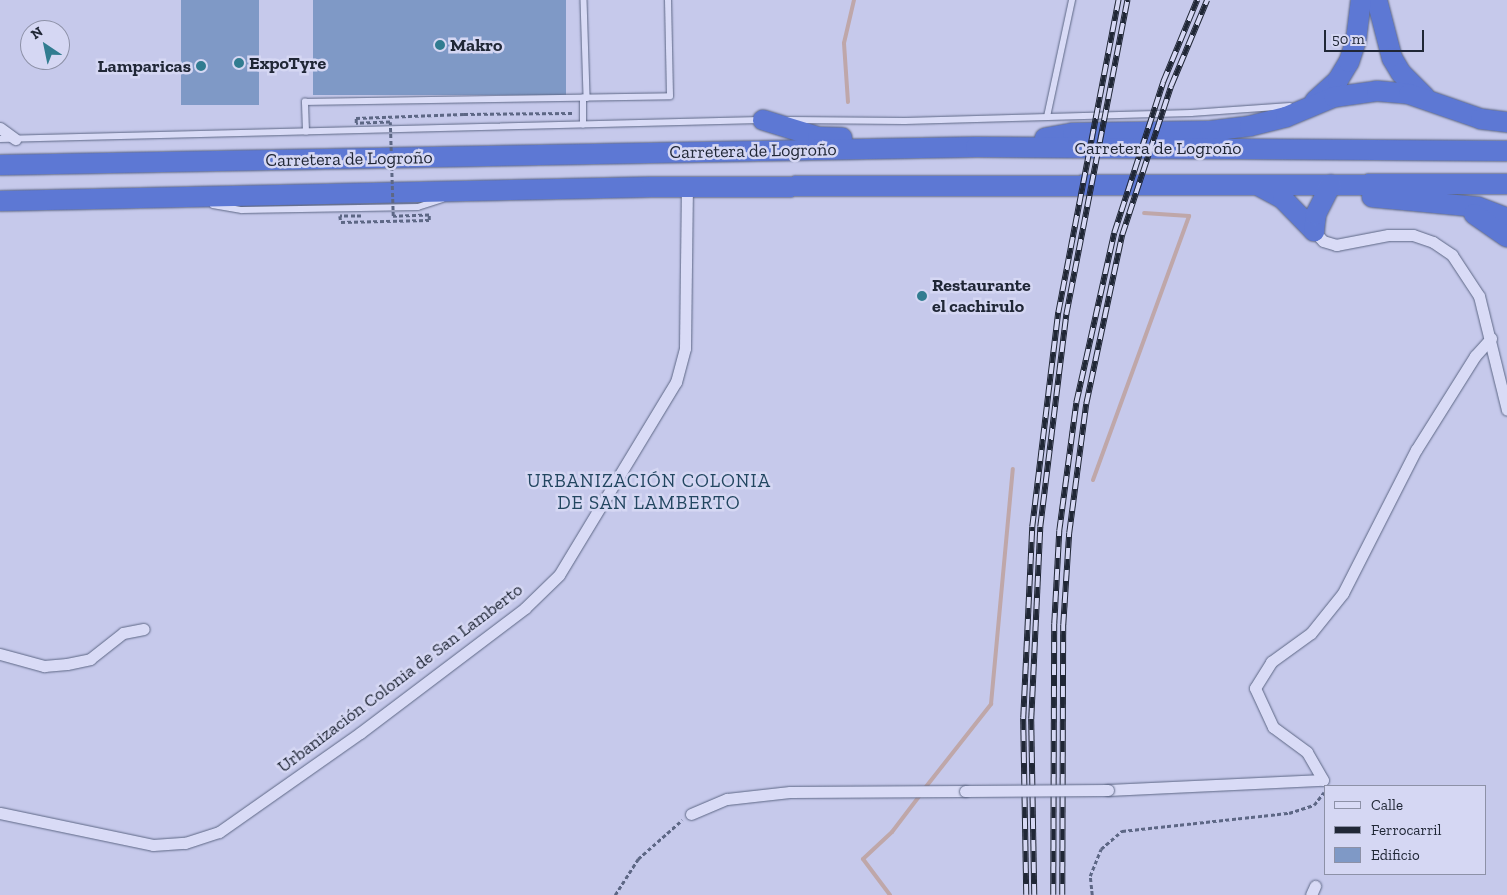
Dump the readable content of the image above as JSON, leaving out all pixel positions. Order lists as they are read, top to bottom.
{
  "streets": {
    "highway": ["Carretera de Logroño"],
    "street": ["Urbanización Colonia de San Lamberto"]
  },
  "crossings": [
    ["Carretera de Logroño", "Urbanización Colonia de San Lamberto"]
  ],
  "districts": ["URBANIZACIÓN COLONIA DE SAN LAMBERTO"],
  "places": [
    "Makro",
    "ExpoTyre",
    "Lamparicas",
    "Restaurante el cachirulo"
  ],
  "legend": ["Calle", "Ferrocarril", "Edificio"],
  "scale_bar": "50 m",
  "north": "top left"
}
